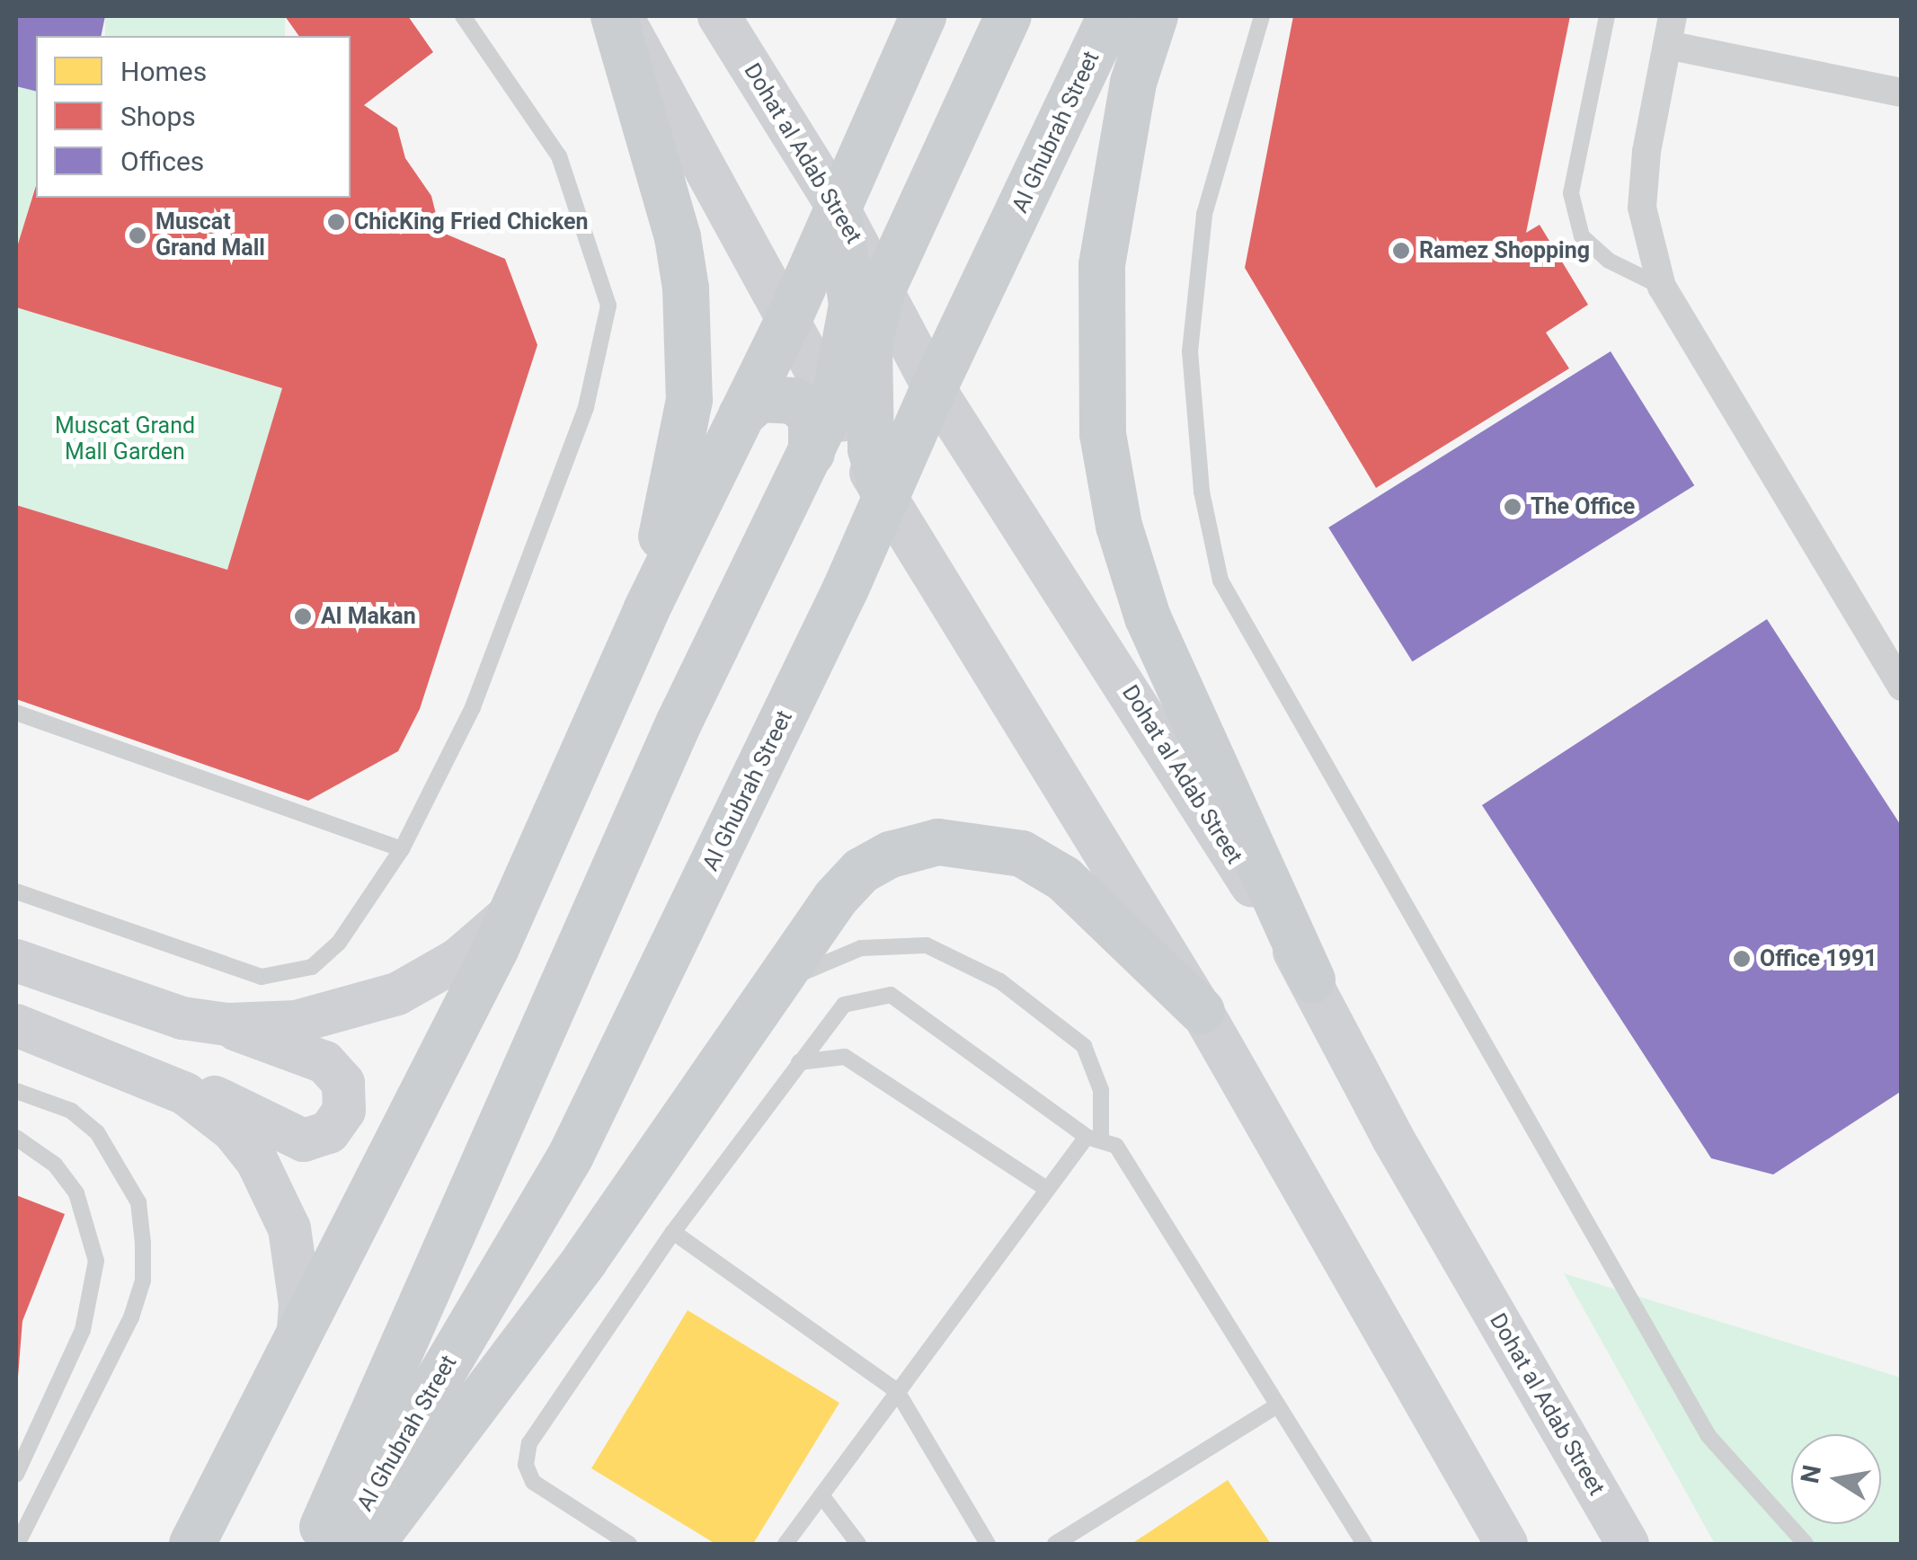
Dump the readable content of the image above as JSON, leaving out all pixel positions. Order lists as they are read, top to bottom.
{
  "streets": {
    "main road": ["Al Ghubrah Street", "Dohat al Adab Street"]
  },
  "crossings": [
    ["Al Ghubrah Street", "Dohat al Adab Street"]
  ],
  "parks": ["Muscat Grand Mall Garden"],
  "places": [
    "ChicKing Fried Chicken",
    "Muscat Grand Mall",
    "Ramez Shopping",
    "The Office",
    "Al Makan",
    "Office 1991"
  ],
  "legend": ["Homes", "Shops", "Offices"],
  "north": "left"
}
